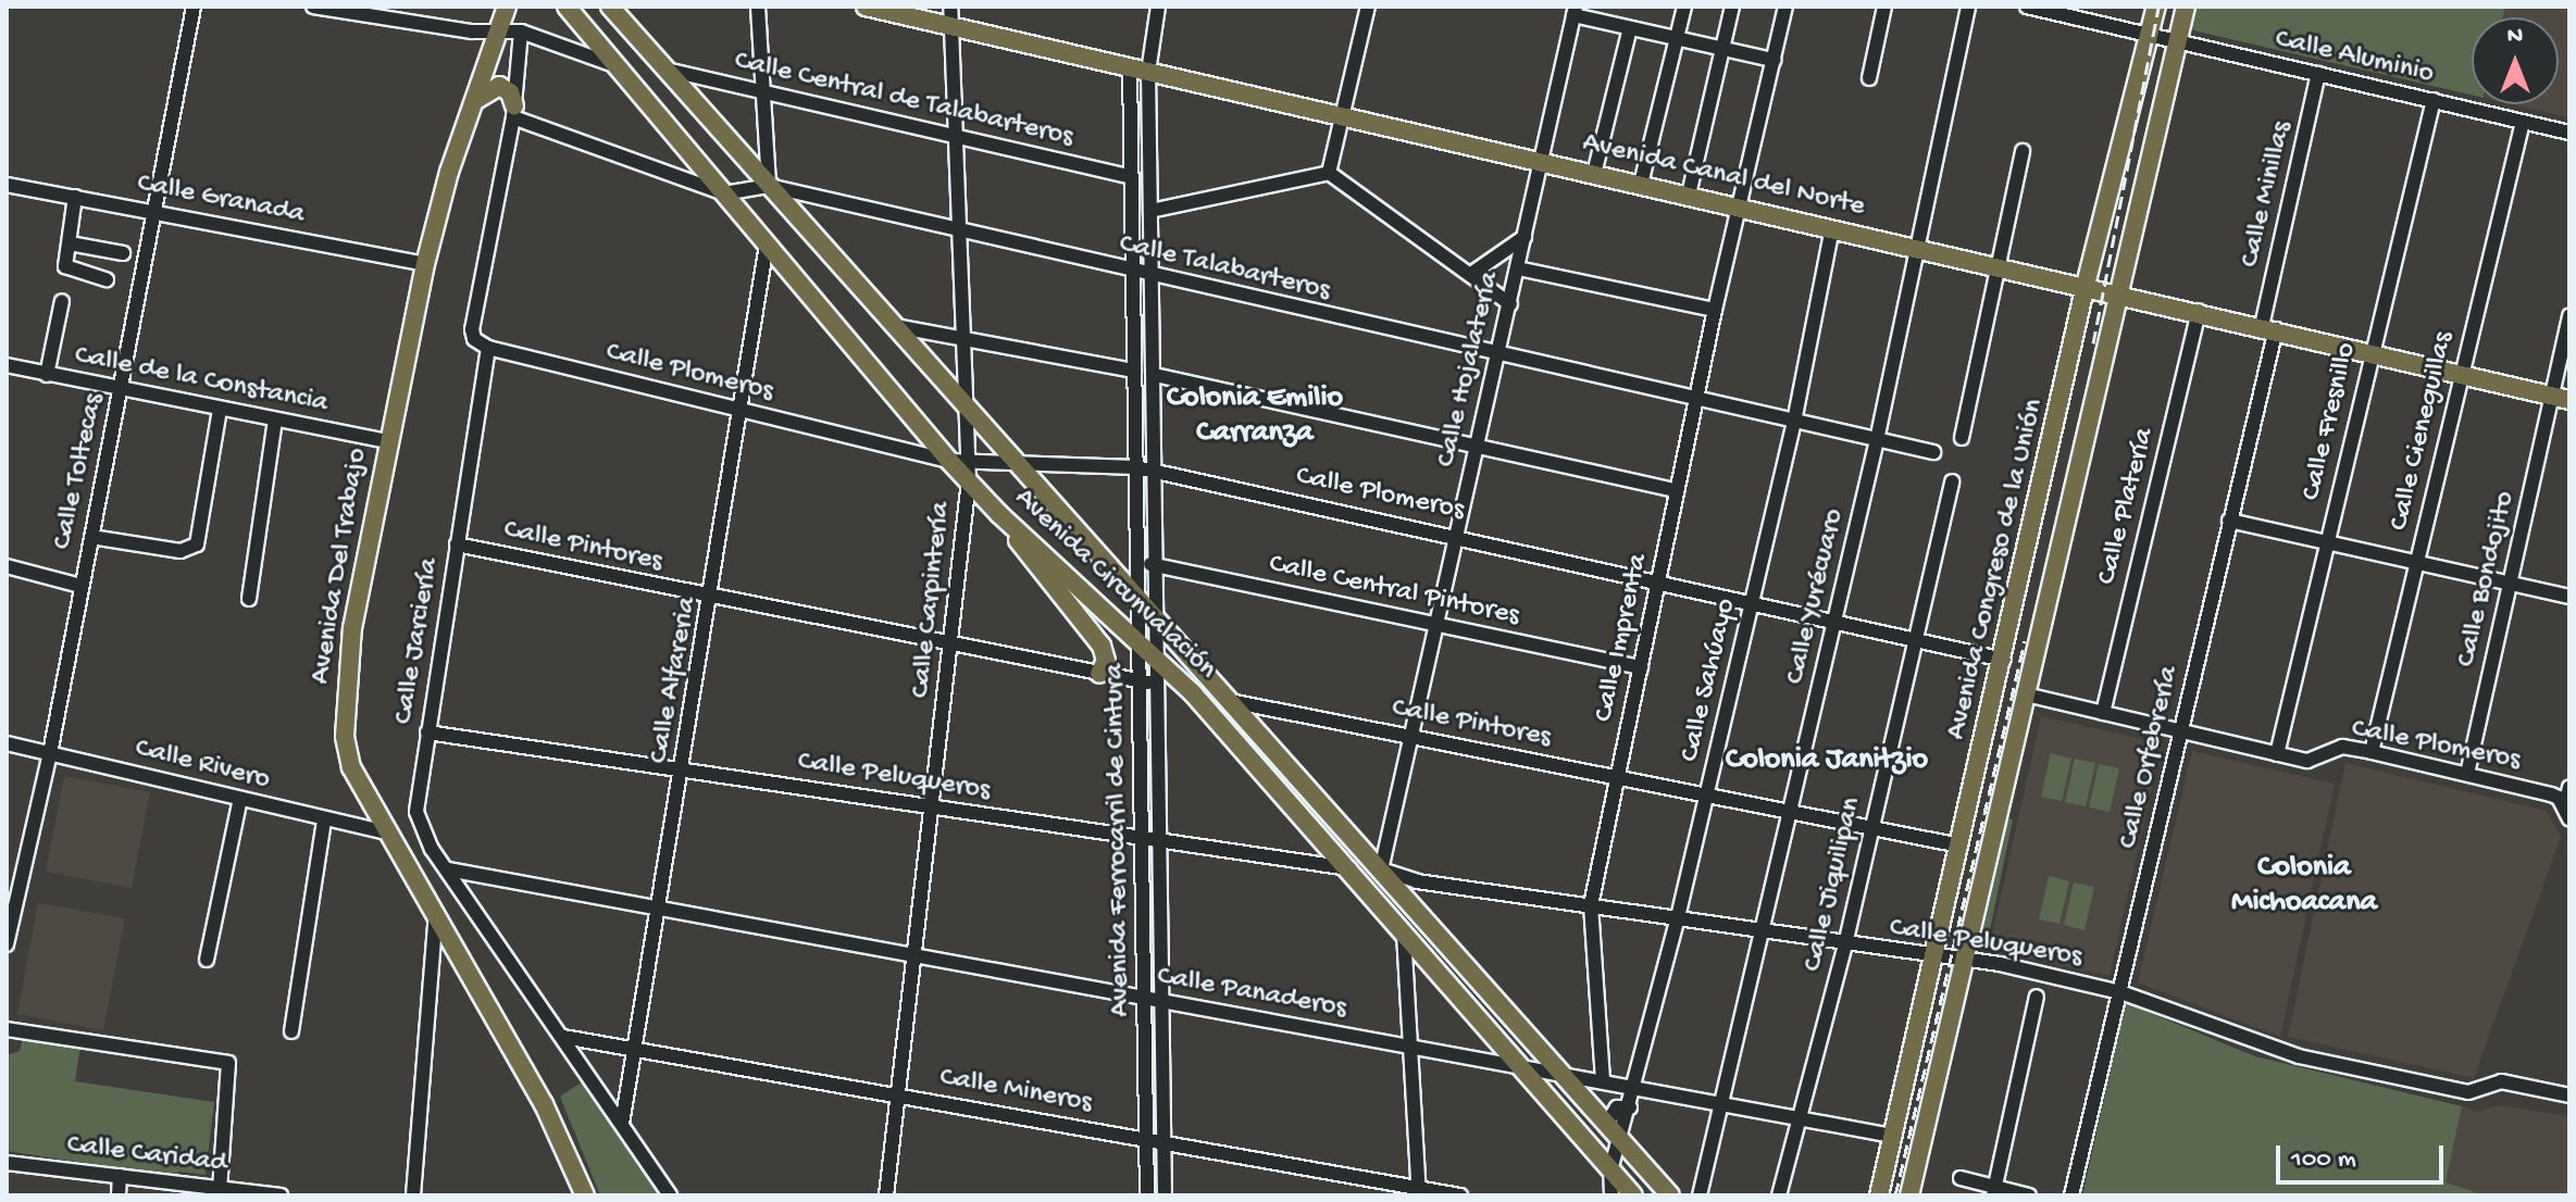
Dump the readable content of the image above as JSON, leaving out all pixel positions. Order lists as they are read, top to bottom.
{
  "streets": {
    "main road": [
      "Avenida Canal del Norte",
      "Avenida Del Trabajo",
      "Avenida Congreso de la Unión",
      "Avenida Circunvalación"
    ],
    "street": [
      "Calle Aluminio",
      "Calle Central de Talabarteros",
      "Calle Minillas",
      "Calle Granada",
      "Calle Talabarteros",
      "Calle Hojalatería",
      "Calle Plomeros",
      "Calle de la Constancia",
      "Calle Fresnillo",
      "Calle Cieneguillas",
      "Calle Toltecas",
      "Calle Platería",
      "Calle Pintores",
      "Calle Bondojito",
      "Calle Central Pintores",
      "Calle Yurécuaro",
      "Calle Carpintería",
      "Calle Imprenta",
      "Calle Jarciería",
      "Calle Alfareria",
      "Calle Sahúayo",
      "Calle Orfebrería",
      "Calle Rivero",
      "Calle Peluqueros",
      "Avenida Ferrocarril de Cintura",
      "Calle Jiquilipan",
      "Calle Panaderos",
      "Calle Mineros",
      "Calle Caridad"
    ]
  },
  "crossings": [
    ["Calle Aluminio", "Calle Minillas"],
    ["Calle Aluminio", "Calle Fresnillo"],
    ["Calle Aluminio", "Calle Cieneguillas"],
    ["Calle Aluminio", "Avenida Congreso de la Unión"],
    ["Calle Central de Talabarteros", "Avenida Circunvalación"],
    ["Calle Central de Talabarteros", "Avenida Ferrocarril de Cintura"],
    ["Avenida Canal del Norte", "Calle Minillas"],
    ["Avenida Canal del Norte", "Calle Hojalatería"],
    ["Avenida Canal del Norte", "Calle Fresnillo"],
    ["Avenida Canal del Norte", "Calle Cieneguillas"],
    ["Avenida Canal del Norte", "Calle Platería"],
    ["Avenida Canal del Norte", "Avenida Congreso de la Unión"],
    ["Avenida Canal del Norte", "Calle Bondojito"],
    ["Avenida Canal del Norte", "Calle Yurécuaro"],
    ["Avenida Canal del Norte", "Calle Imprenta"],
    ["Avenida Canal del Norte", "Calle Sahúayo"],
    ["Avenida Canal del Norte", "Calle Orfebrería"],
    ["Avenida Canal del Norte", "Avenida Ferrocarril de Cintura"],
    ["Calle Minillas", "Calle Orfebrería"],
    ["Calle Granada", "Calle Toltecas"],
    ["Calle Granada", "Avenida Del Trabajo"],
    ["Calle Talabarteros", "Calle Hojalatería"],
    ["Calle Talabarteros", "Avenida Circunvalación"],
    ["Calle Talabarteros", "Calle Yurécuaro"],
    ["Calle Talabarteros", "Calle Imprenta"],
    ["Calle Talabarteros", "Calle Jarciería"],
    ["Calle Talabarteros", "Calle Sahúayo"],
    ["Calle Talabarteros", "Avenida Ferrocarril de Cintura"],
    ["Calle Hojalatería", "Calle Plomeros"],
    ["Calle Hojalatería", "Calle Pintores"],
    ["Calle Hojalatería", "Avenida Circunvalación"],
    ["Calle Hojalatería", "Calle Central Pintores"],
    ["Calle Hojalatería", "Calle Peluqueros"],
    ["Calle Plomeros", "Calle Fresnillo"],
    ["Calle Plomeros", "Calle Cieneguillas"],
    ["Calle Plomeros", "Calle Platería"],
    ["Calle Plomeros", "Avenida Congreso de la Unión"],
    ["Calle Plomeros", "Calle Bondojito"],
    ["Calle Plomeros", "Avenida Circunvalación"],
    ["Calle Plomeros", "Calle Yurécuaro"],
    ["Calle Plomeros", "Calle Imprenta"],
    ["Calle Plomeros", "Calle Jarciería"],
    ["Calle Plomeros", "Calle Alfareria"],
    ["Calle Plomeros", "Calle Sahúayo"],
    ["Calle Plomeros", "Calle Orfebrería"],
    ["Calle Plomeros", "Avenida Ferrocarril de Cintura"],
    ["Calle Plomeros", "Calle Jiquilipan"],
    ["Calle de la Constancia", "Calle Toltecas"],
    ["Calle de la Constancia", "Avenida Del Trabajo"],
    ["Calle Toltecas", "Calle Rivero"],
    ["Calle Pintores", "Avenida Congreso de la Unión"],
    ["Calle Pintores", "Avenida Circunvalación"],
    ["Calle Pintores", "Calle Yurécuaro"],
    ["Calle Pintores", "Calle Carpintería"],
    ["Calle Pintores", "Calle Imprenta"],
    ["Calle Pintores", "Calle Jarciería"],
    ["Calle Pintores", "Calle Alfareria"],
    ["Calle Pintores", "Calle Sahúayo"],
    ["Calle Pintores", "Avenida Ferrocarril de Cintura"],
    ["Calle Pintores", "Calle Jiquilipan"],
    ["Avenida Del Trabajo", "Calle Rivero"],
    ["Avenida Congreso de la Unión", "Calle Peluqueros"],
    ["Avenida Congreso de la Unión", "Calle Panaderos"],
    ["Avenida Circunvalación", "Calle Carpintería"],
    ["Avenida Circunvalación", "Calle Alfareria"],
    ["Avenida Circunvalación", "Calle Sahúayo"],
    ["Avenida Circunvalación", "Calle Peluqueros"],
    ["Avenida Circunvalación", "Avenida Ferrocarril de Cintura"],
    ["Avenida Circunvalación", "Calle Panaderos"],
    ["Calle Central Pintores", "Calle Imprenta"],
    ["Calle Central Pintores", "Avenida Ferrocarril de Cintura"],
    ["Calle Yurécuaro", "Calle Peluqueros"],
    ["Calle Yurécuaro", "Calle Panaderos"],
    ["Calle Carpintería", "Calle Peluqueros"],
    ["Calle Carpintería", "Calle Panaderos"],
    ["Calle Carpintería", "Calle Mineros"],
    ["Calle Imprenta", "Calle Peluqueros"],
    ["Calle Imprenta", "Calle Panaderos"],
    ["Calle Jarciería", "Calle Alfareria"],
    ["Calle Jarciería", "Calle Peluqueros"],
    ["Calle Jarciería", "Calle Panaderos"],
    ["Calle Jarciería", "Calle Mineros"],
    ["Calle Alfareria", "Calle Peluqueros"],
    ["Calle Alfareria", "Calle Panaderos"],
    ["Calle Alfareria", "Calle Mineros"],
    ["Calle Sahúayo", "Calle Peluqueros"],
    ["Calle Sahúayo", "Calle Panaderos"],
    ["Calle Orfebrería", "Calle Peluqueros"],
    ["Calle Peluqueros", "Avenida Ferrocarril de Cintura"],
    ["Calle Peluqueros", "Calle Jiquilipan"],
    ["Avenida Ferrocarril de Cintura", "Calle Panaderos"],
    ["Avenida Ferrocarril de Cintura", "Calle Mineros"],
    ["Calle Jiquilipan", "Calle Panaderos"]
  ],
  "districts": ["Colonia Emilio Carranza", "Colonia Janitzio", "Colonia Michoacana"],
  "scale_bar": "100 m",
  "north": "top"
}
